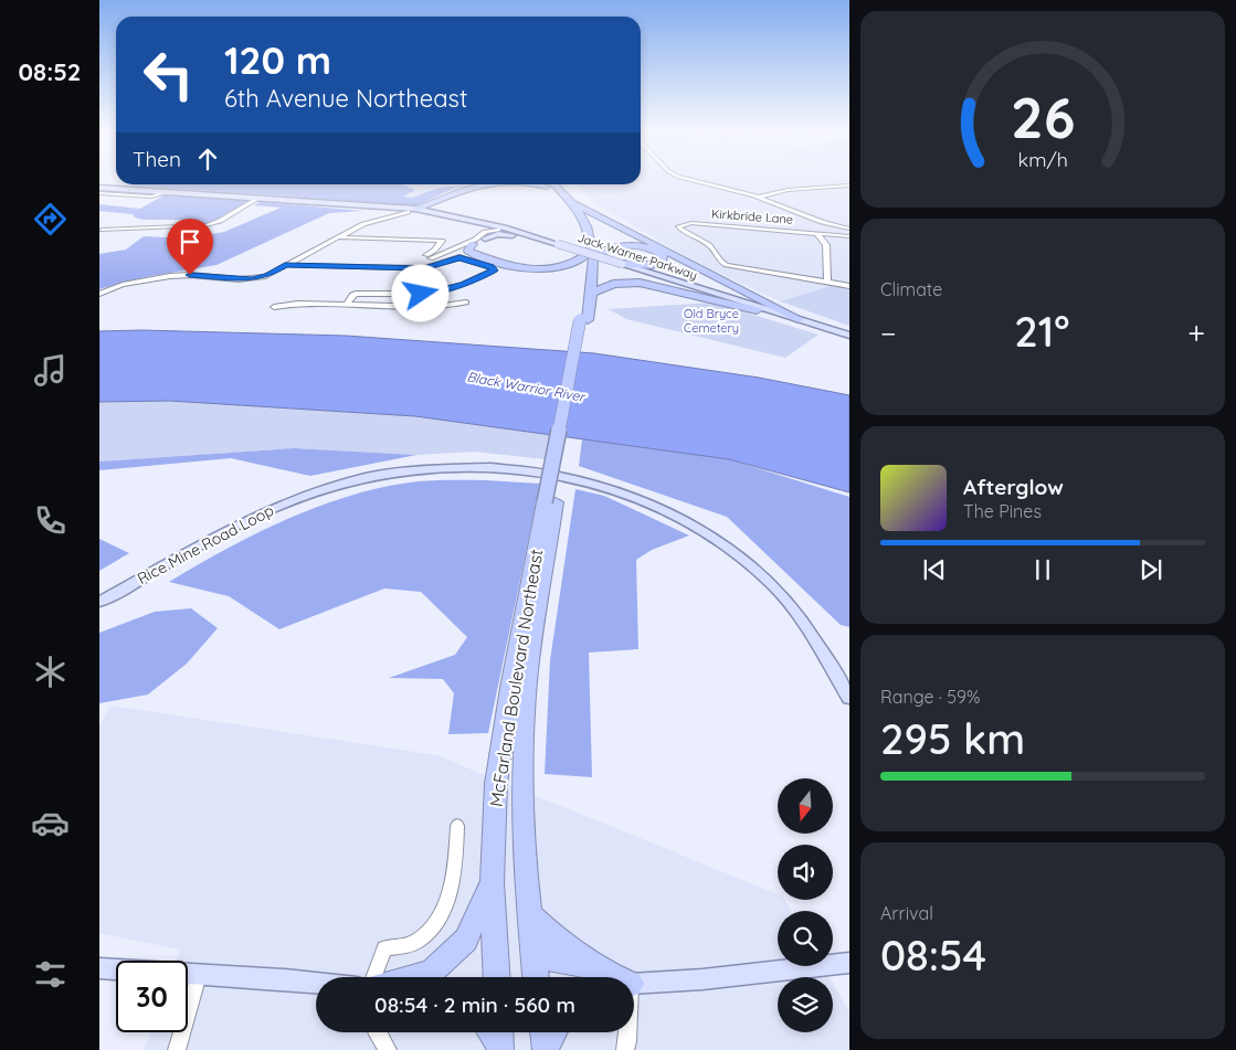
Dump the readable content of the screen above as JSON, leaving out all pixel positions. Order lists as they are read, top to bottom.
{
  "streets": {
    "highway": ["McFarland Boulevard Northeast"],
    "main road": ["Jack Warner Parkway", "Rice Mine Road Loop"],
    "street": ["Kirkbride Lane"]
  },
  "water": ["Black Warrior River"],
  "parks": ["Old Bryce Cemetery"],
  "north": "bottom",
  "page": {
    "tabs": "08:52",
    "turn": ["120 m", "6th Avenue Northeast"],
    "then": "Then",
    "tile": [
      "Climate",
      ["Range · 59%", "295 km"],
      ["Arrival", "08:54"]
    ],
    "heat": ["−", "21°", "+"],
    "song": ["Afterglow", "The Pines"],
    "limit": "30",
    "trip": "08:54 · 2 min · 560 m",
    "gauge": ["26", "km/h"]
  }
}
